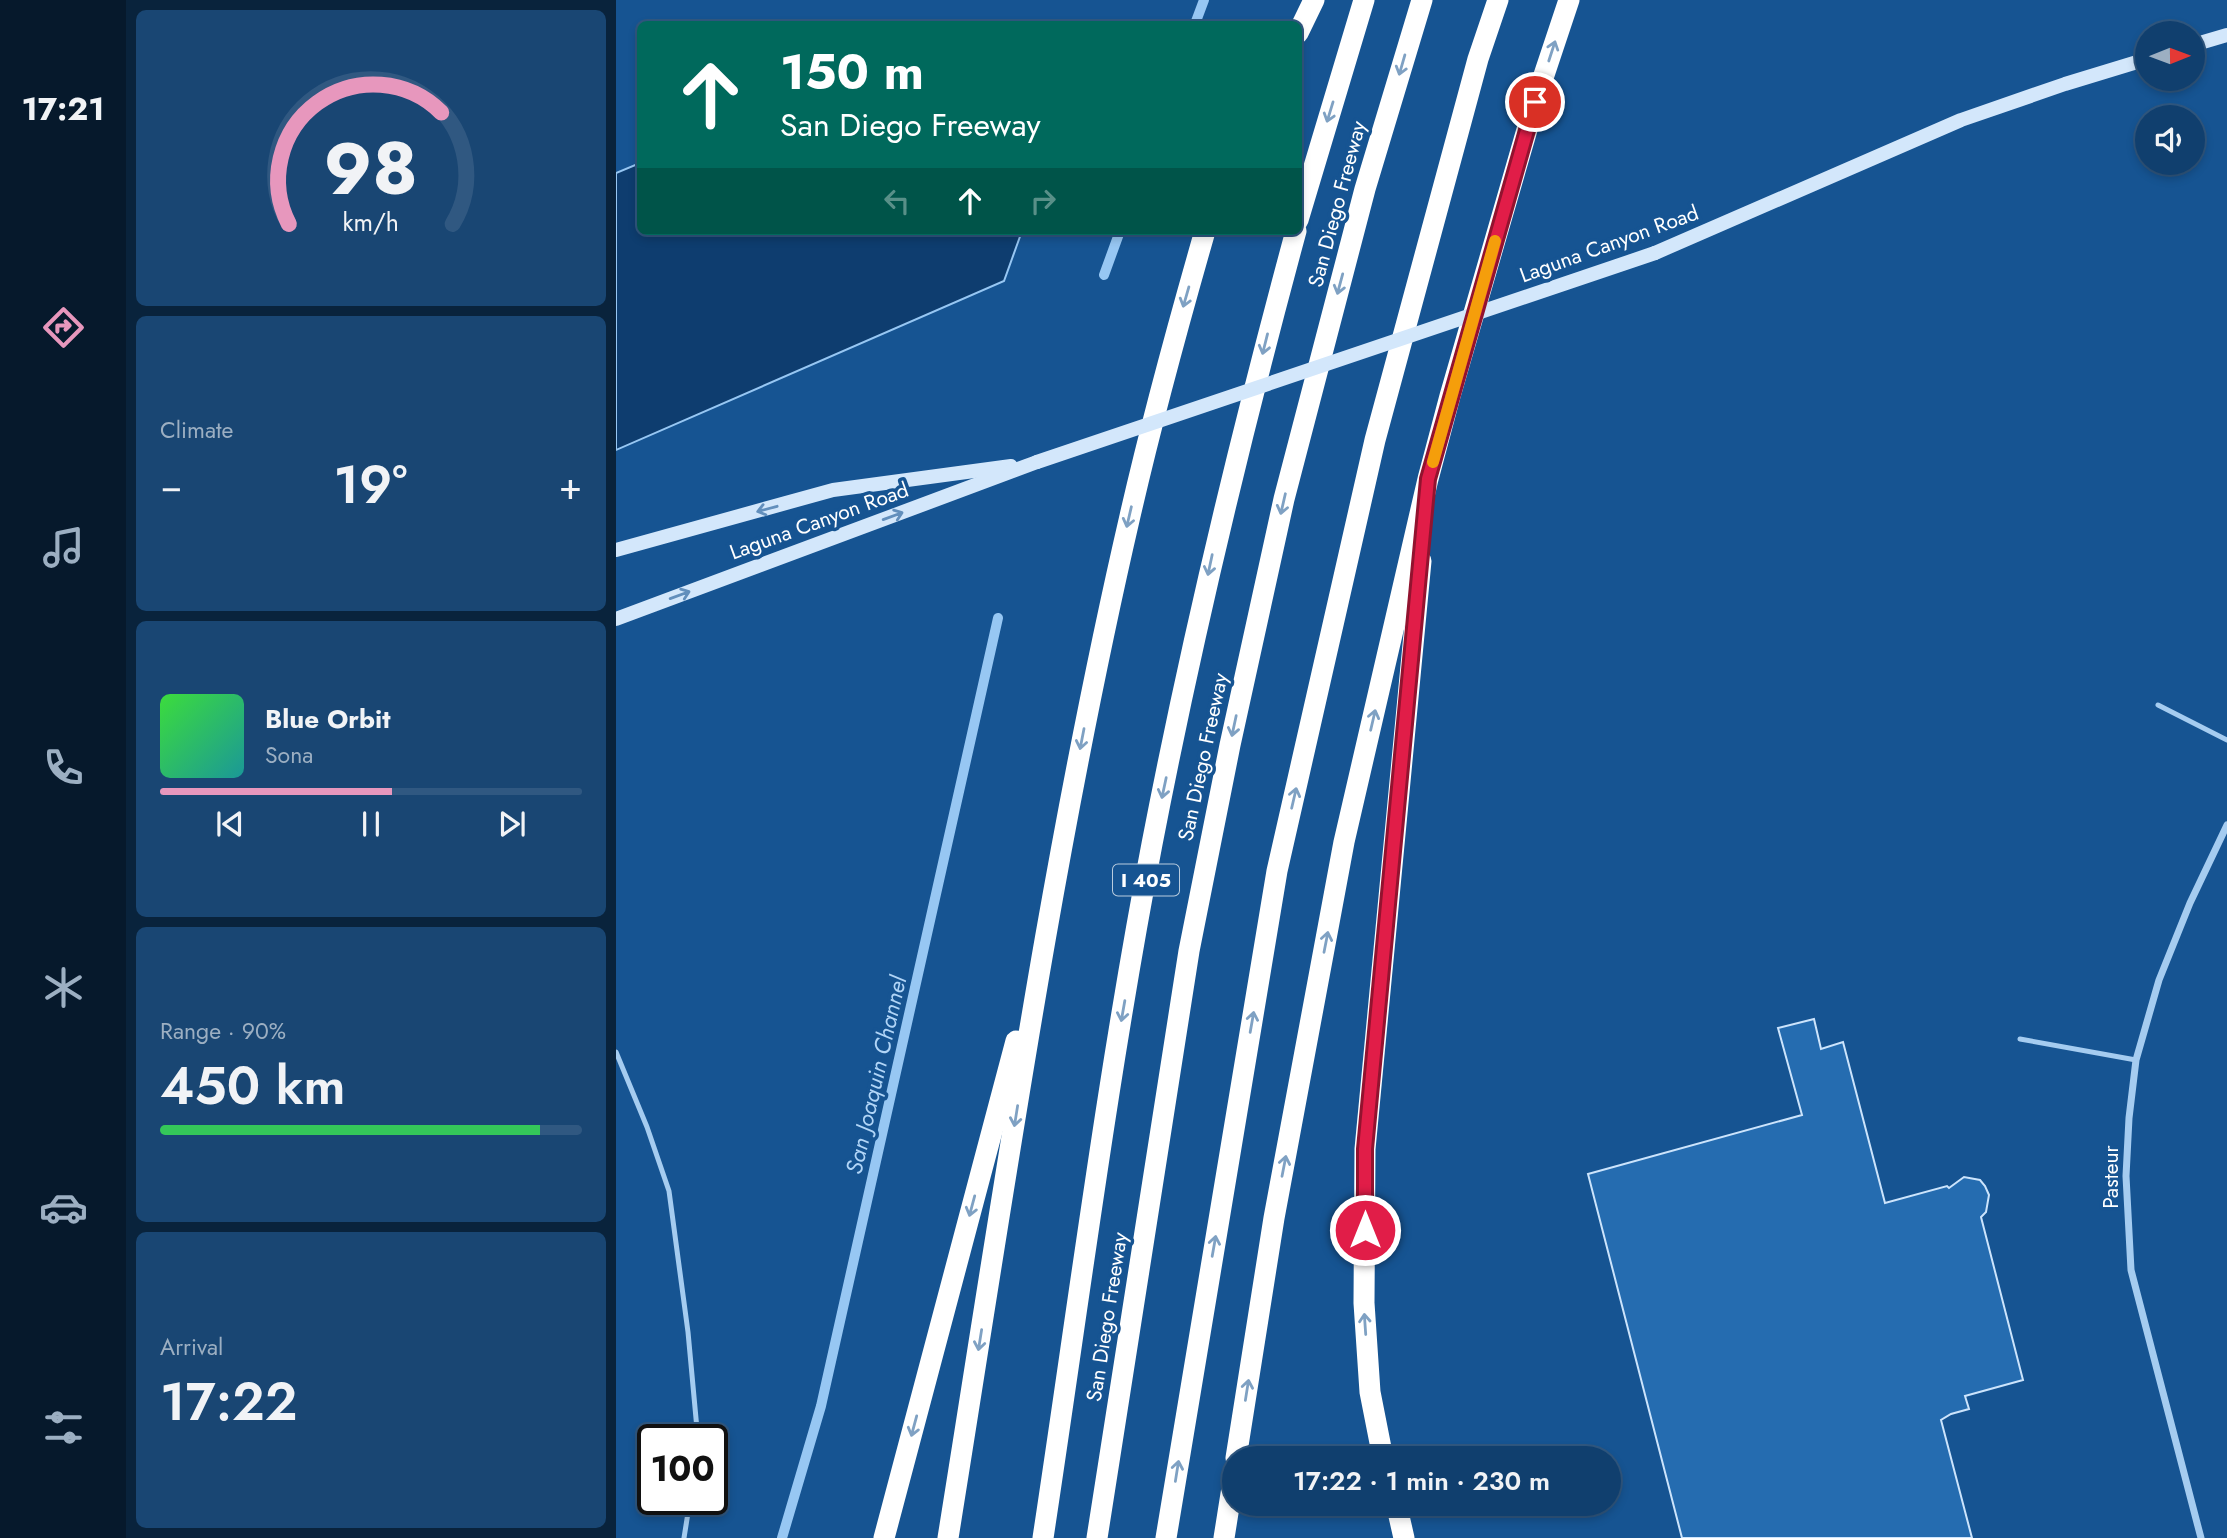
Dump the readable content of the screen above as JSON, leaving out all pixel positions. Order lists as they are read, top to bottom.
{
  "streets": {
    "highway": ["San Diego Freeway", "I 405"],
    "main road": ["Laguna Canyon Road"],
    "street": ["Pasteur"]
  },
  "water": ["San Joaquin Channel"],
  "north": "right",
  "page": {
    "tabs": "17:21",
    "turn": ["150 m", "San Diego Freeway"],
    "tile": [
      "Climate",
      ["Range · 90%", "450 km"],
      ["Arrival", "17:22"]
    ],
    "heat": ["−", "19°", "+"],
    "song": ["Blue Orbit", "Sona"],
    "limit": "100",
    "trip": "17:22 · 1 min · 230 m",
    "gauge": ["98", "km/h"]
  }
}
